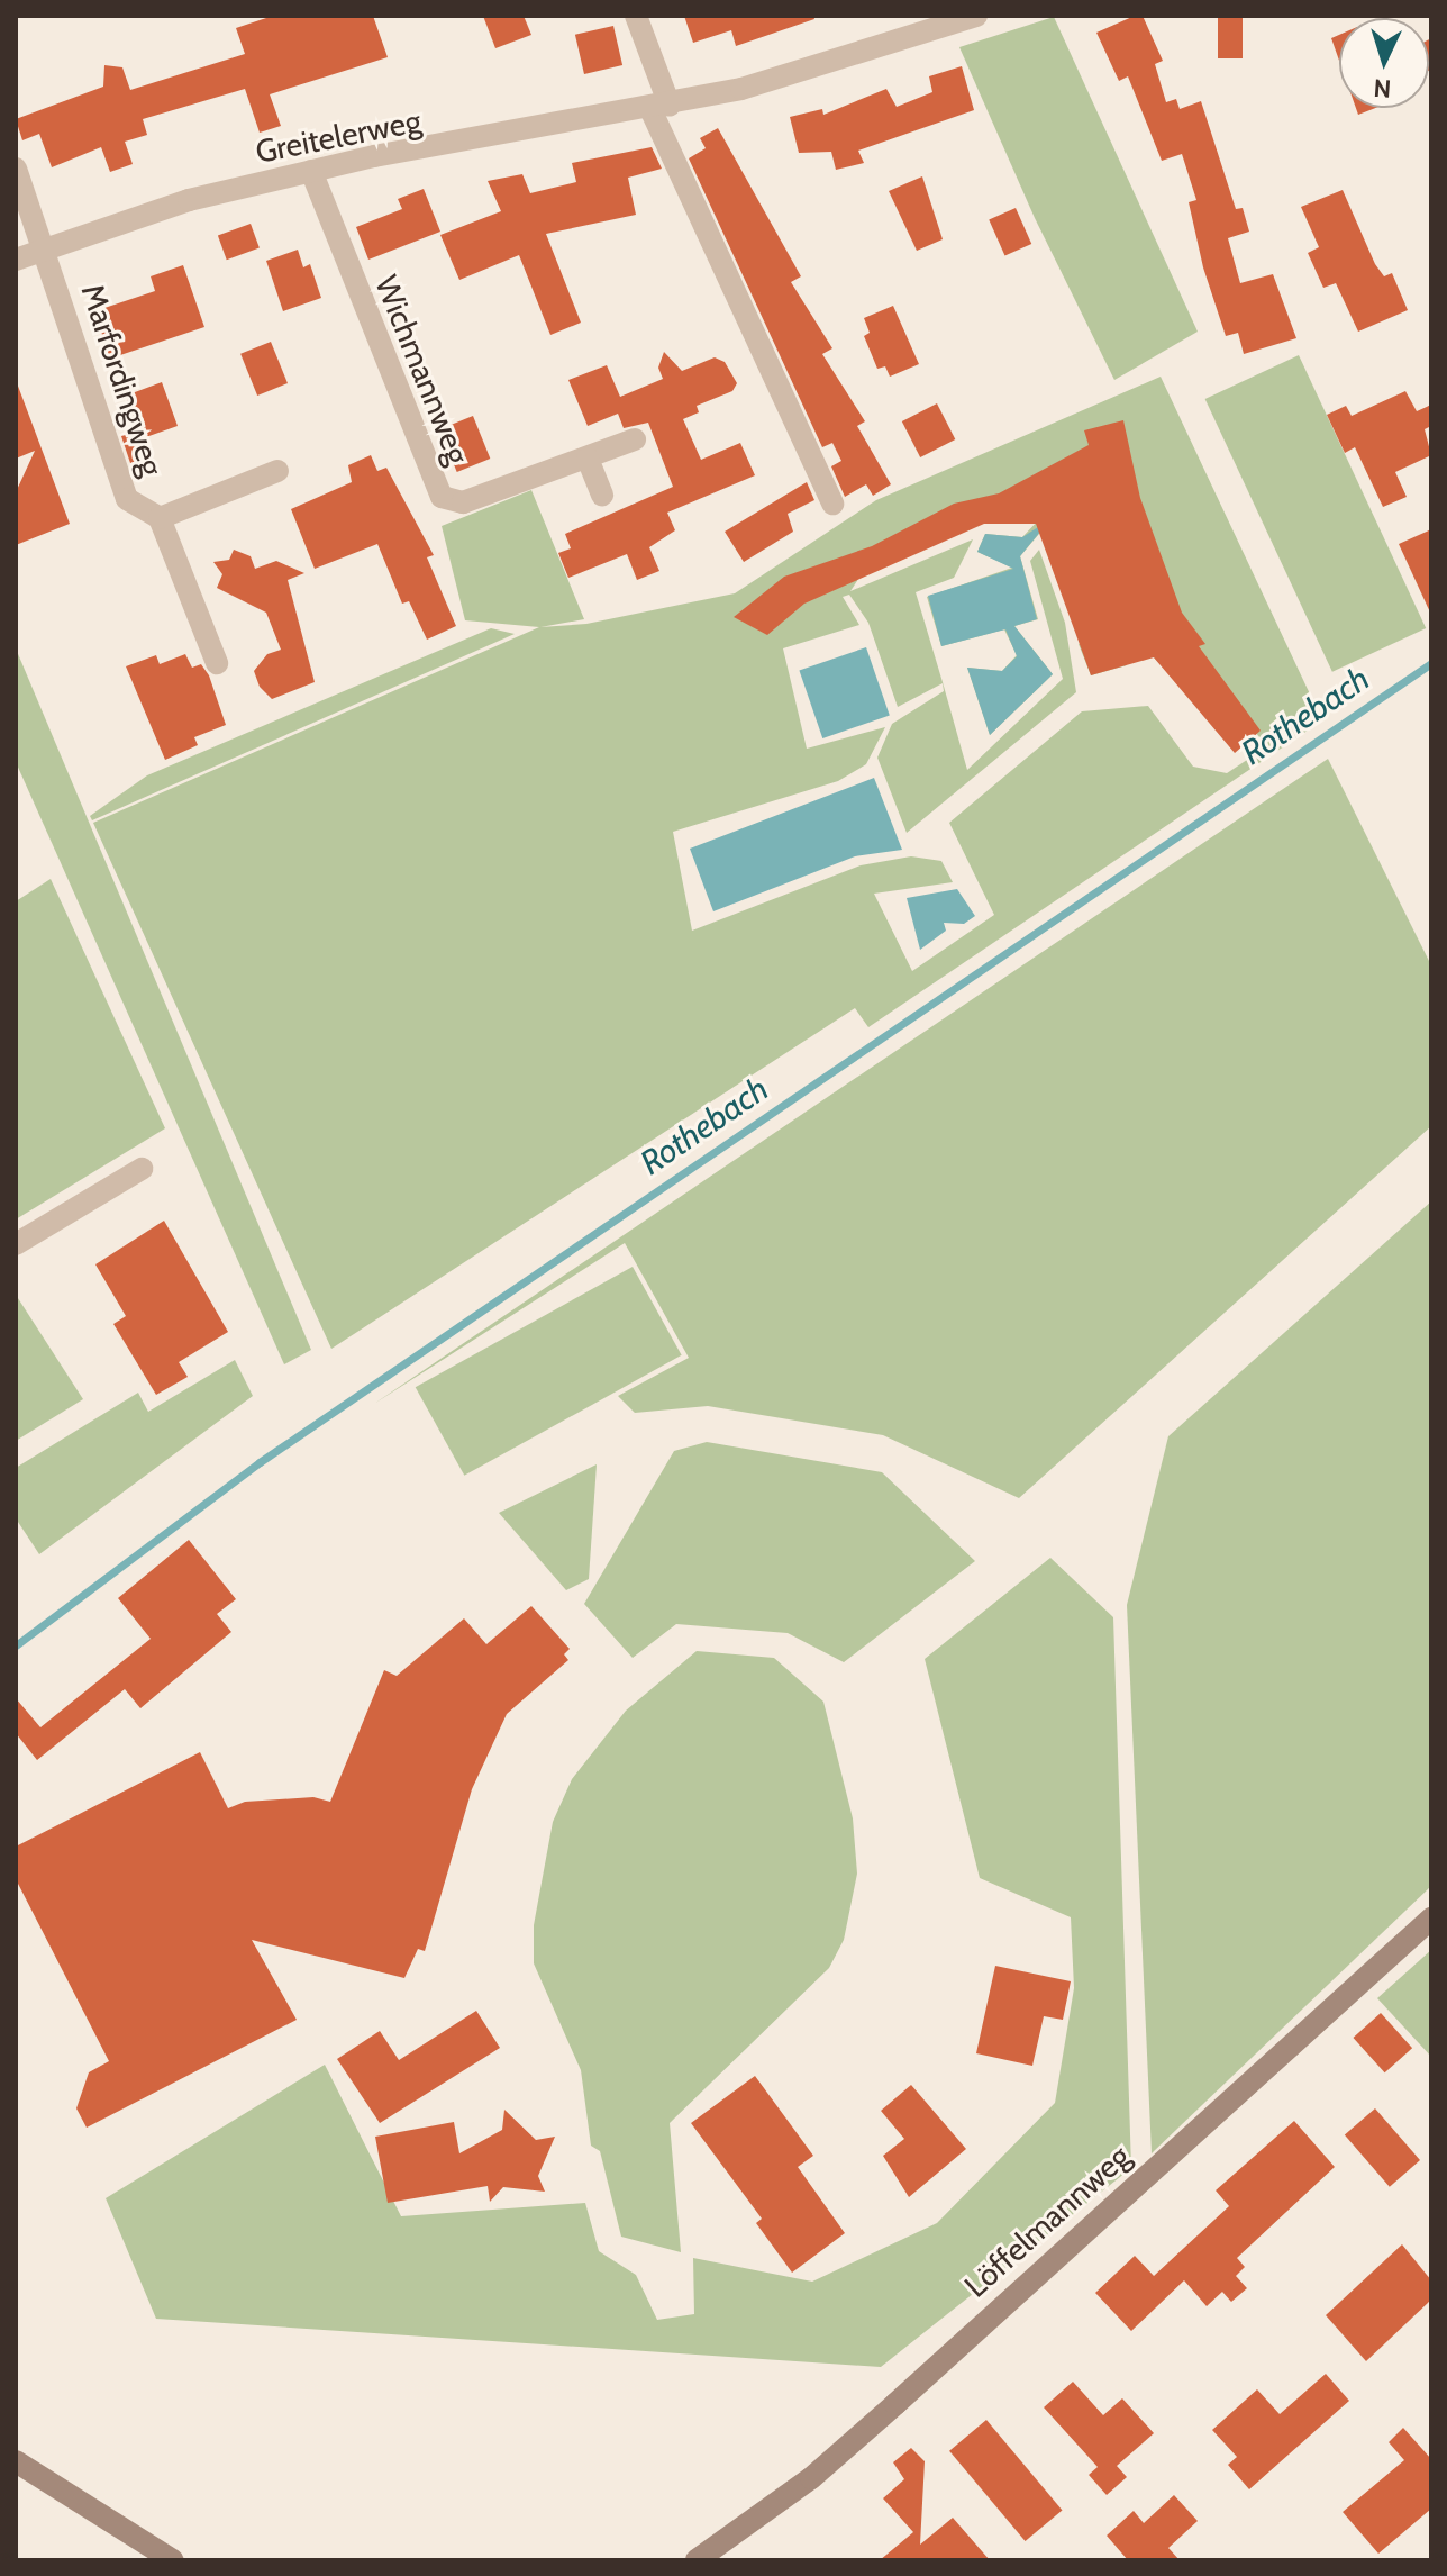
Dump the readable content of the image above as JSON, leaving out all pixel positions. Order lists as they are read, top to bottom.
{
  "streets": {
    "street": [
      "Greitelerweg",
      "Wichmannweg",
      "Marfordingweg",
      "Löffelmannweg"
    ]
  },
  "crossings": [
    ["Greitelerweg", "Wichmannweg"],
    ["Greitelerweg", "Marfordingweg"]
  ],
  "water": ["Rothebach"],
  "north": "bottom"
}
